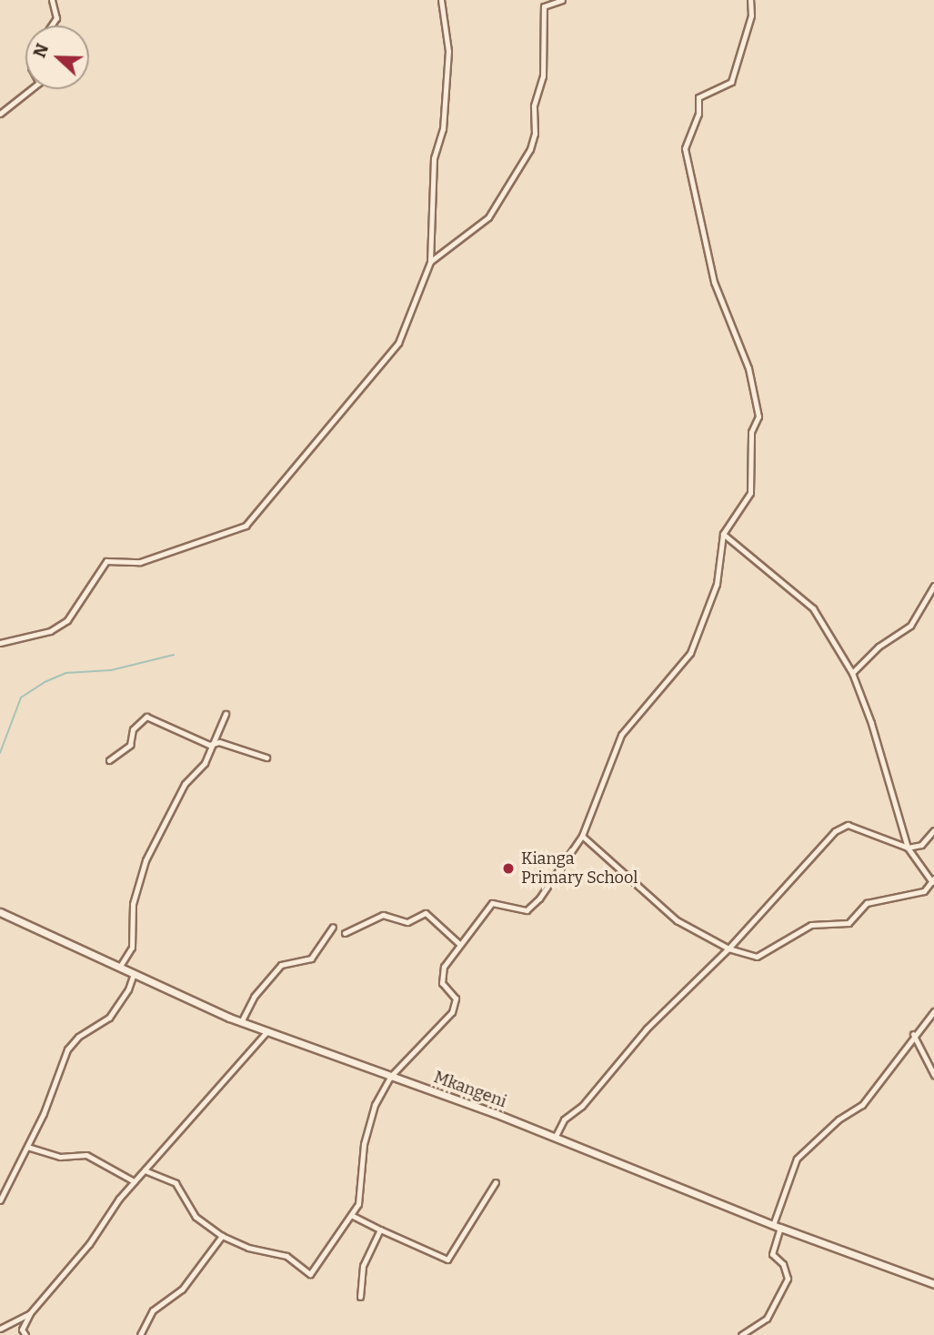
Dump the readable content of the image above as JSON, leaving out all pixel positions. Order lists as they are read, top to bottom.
{
  "streets": {
    "street": ["Mkangeni"]
  },
  "places": ["Kianga Primary School"],
  "north": "left"
}
